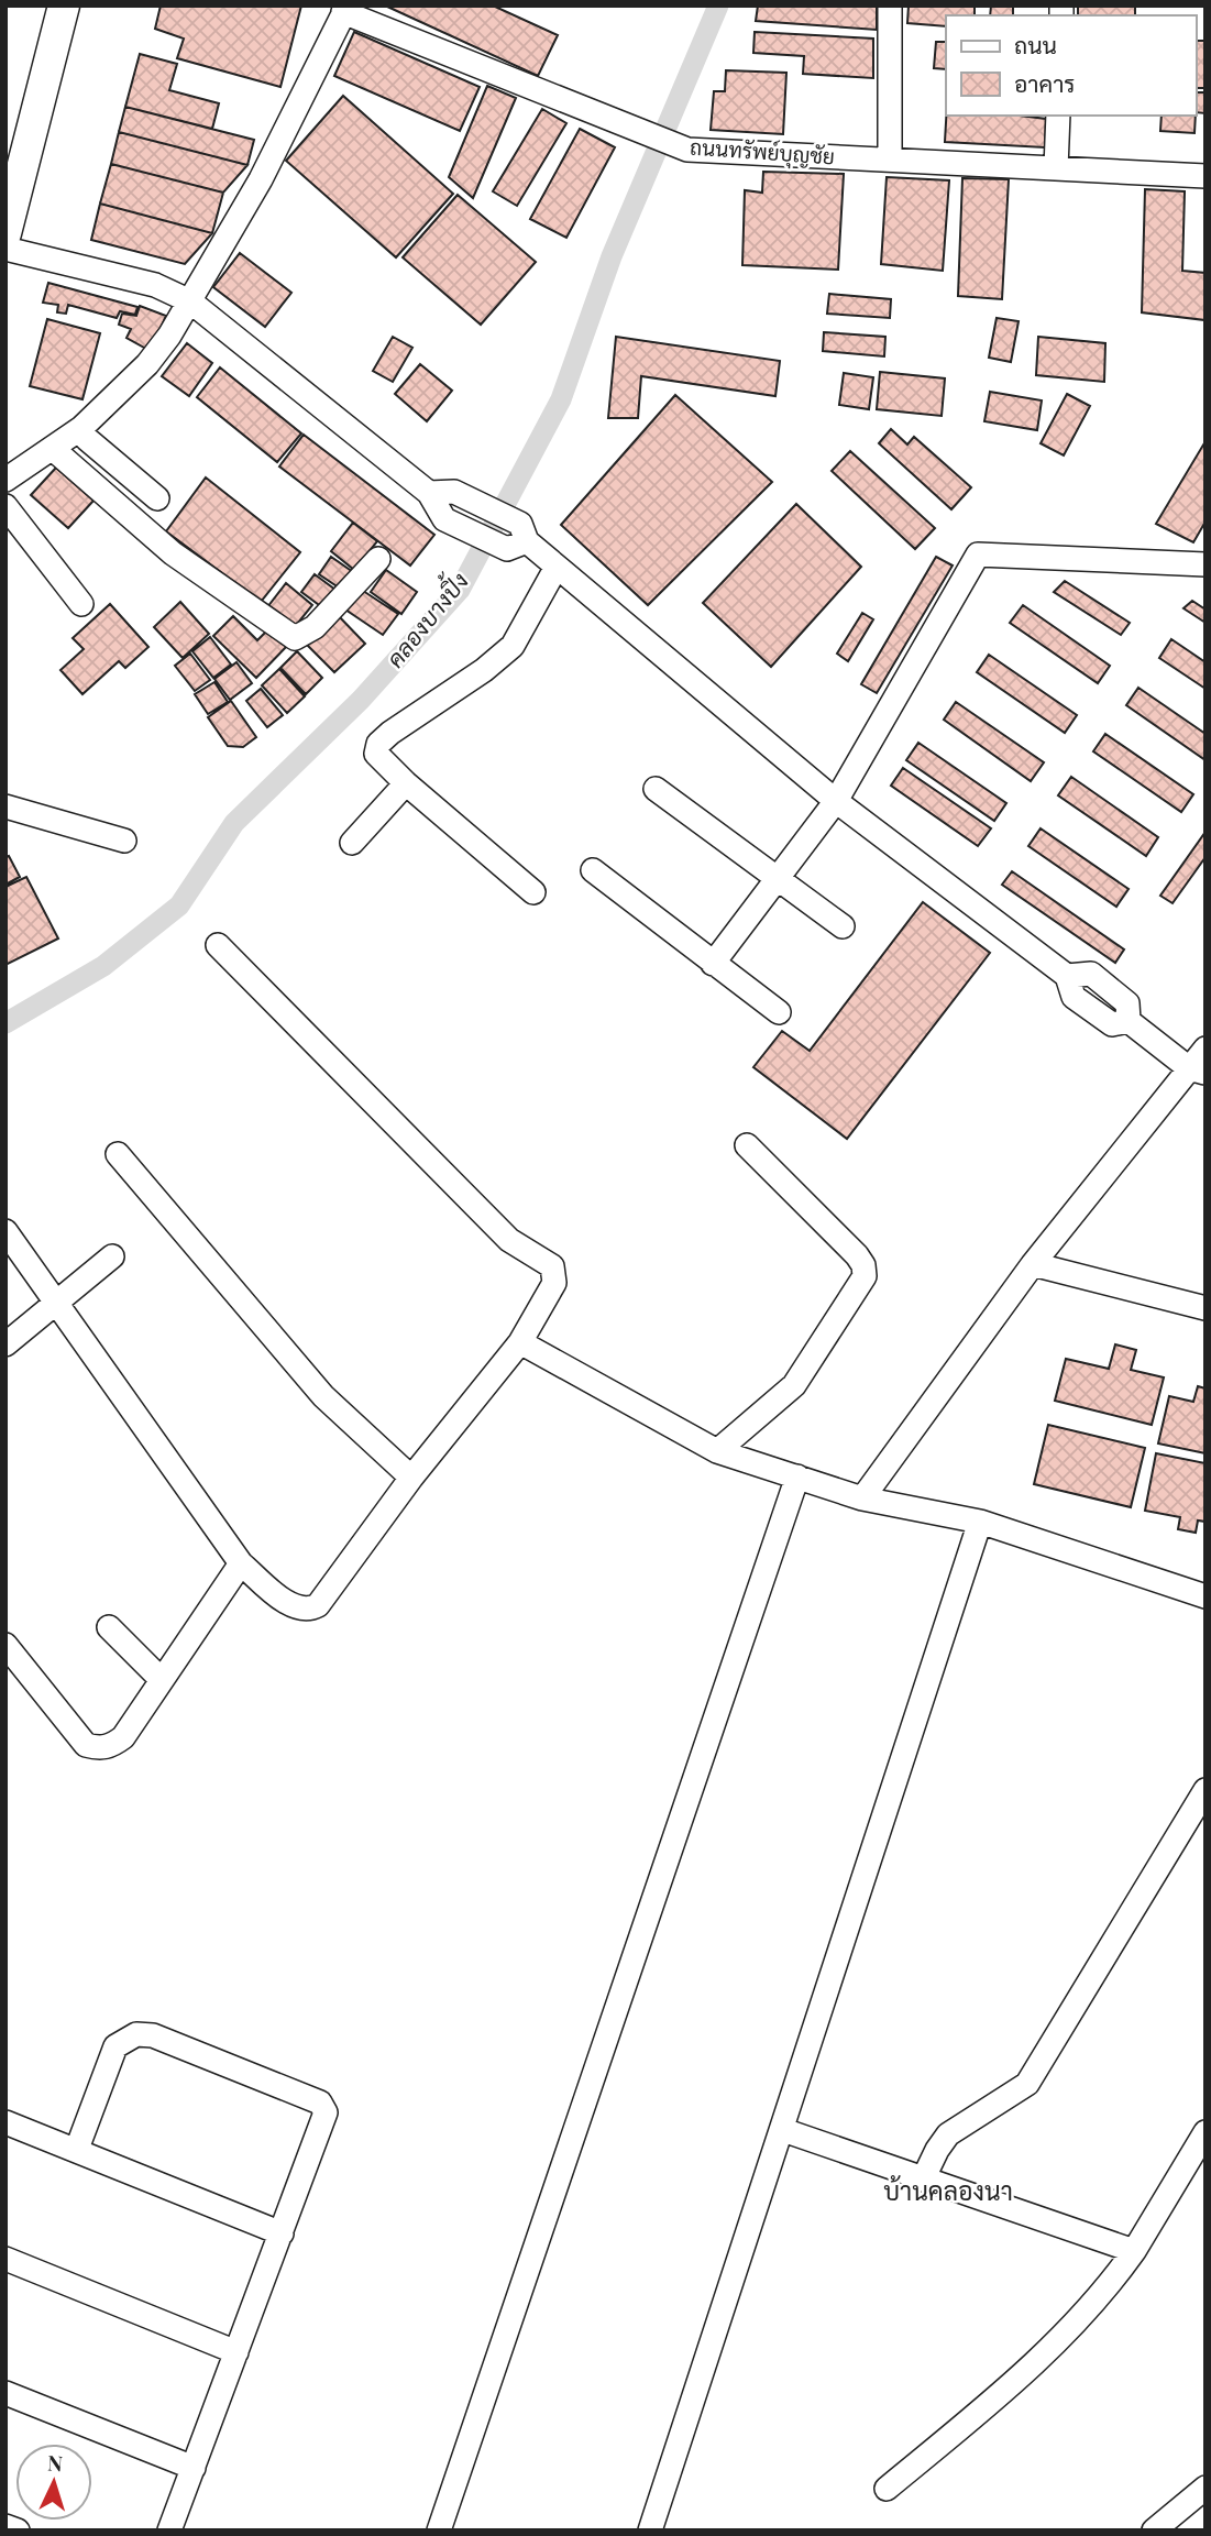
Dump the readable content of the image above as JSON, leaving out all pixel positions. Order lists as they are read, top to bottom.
{
  "streets": {
    "street": ["ถนนทรัพย์บุญชัย"]
  },
  "districts": ["บ้านคลองนา"],
  "water": ["คลองบางปิ้ง"],
  "legend": ["ถนน", "อาคาร"],
  "north": "top"
}
